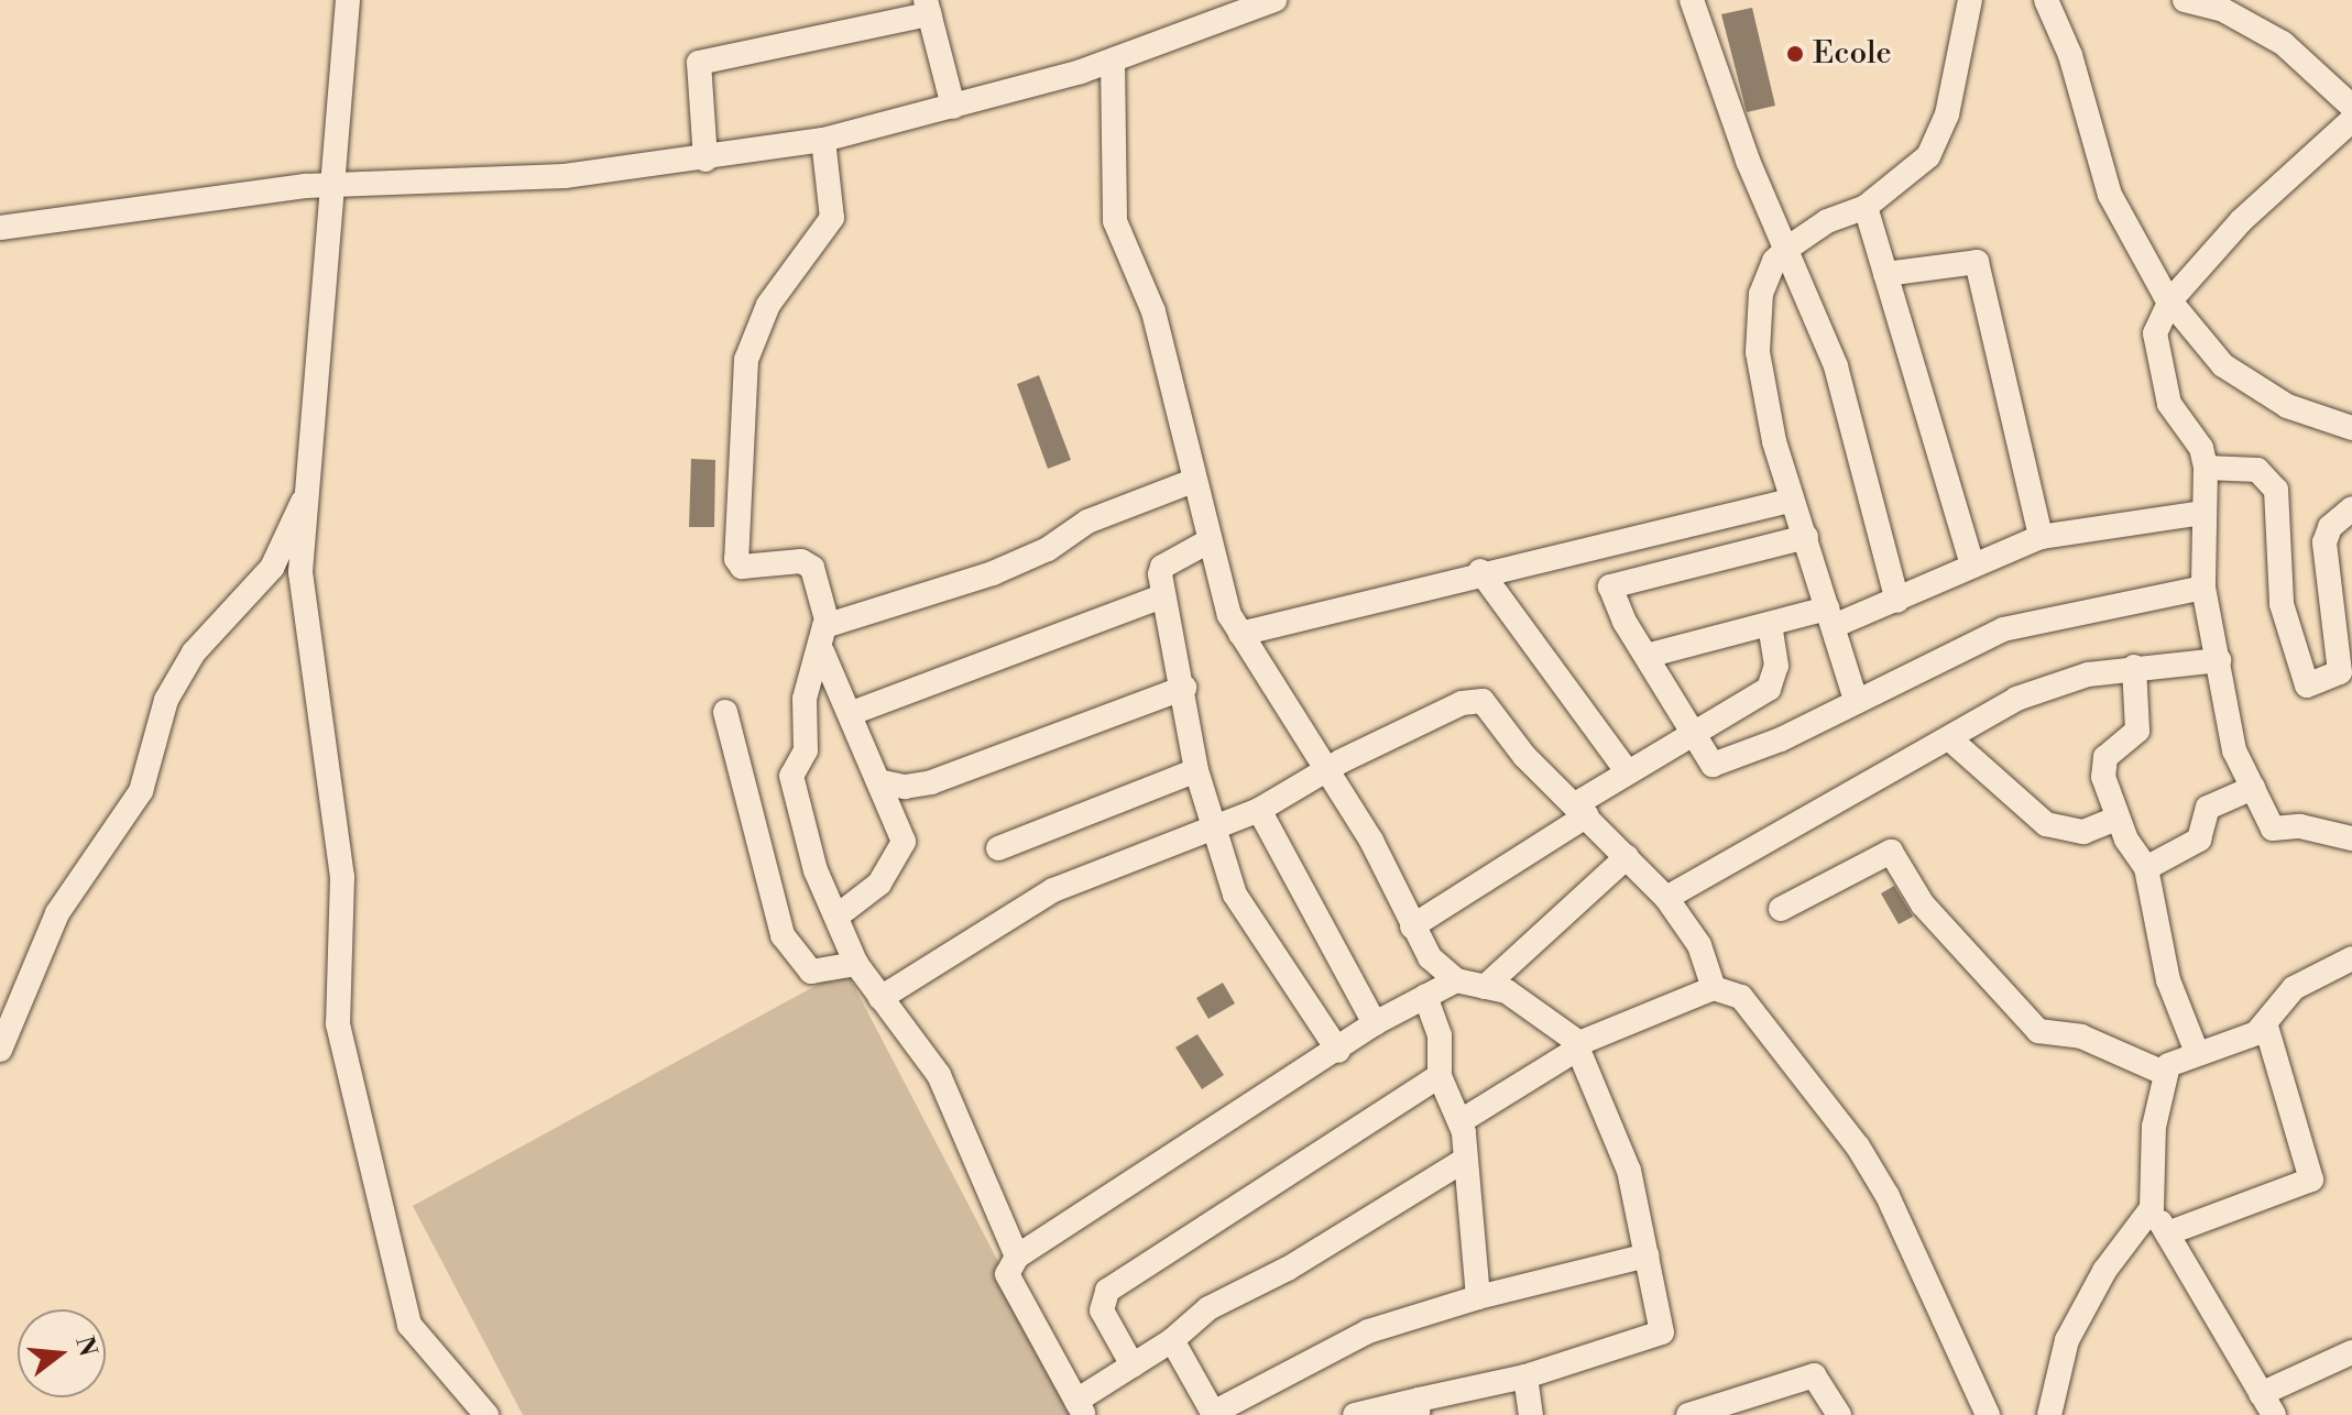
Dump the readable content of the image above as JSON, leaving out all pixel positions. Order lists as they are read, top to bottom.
{
  "places": ["Ecole"],
  "north": "right"
}
